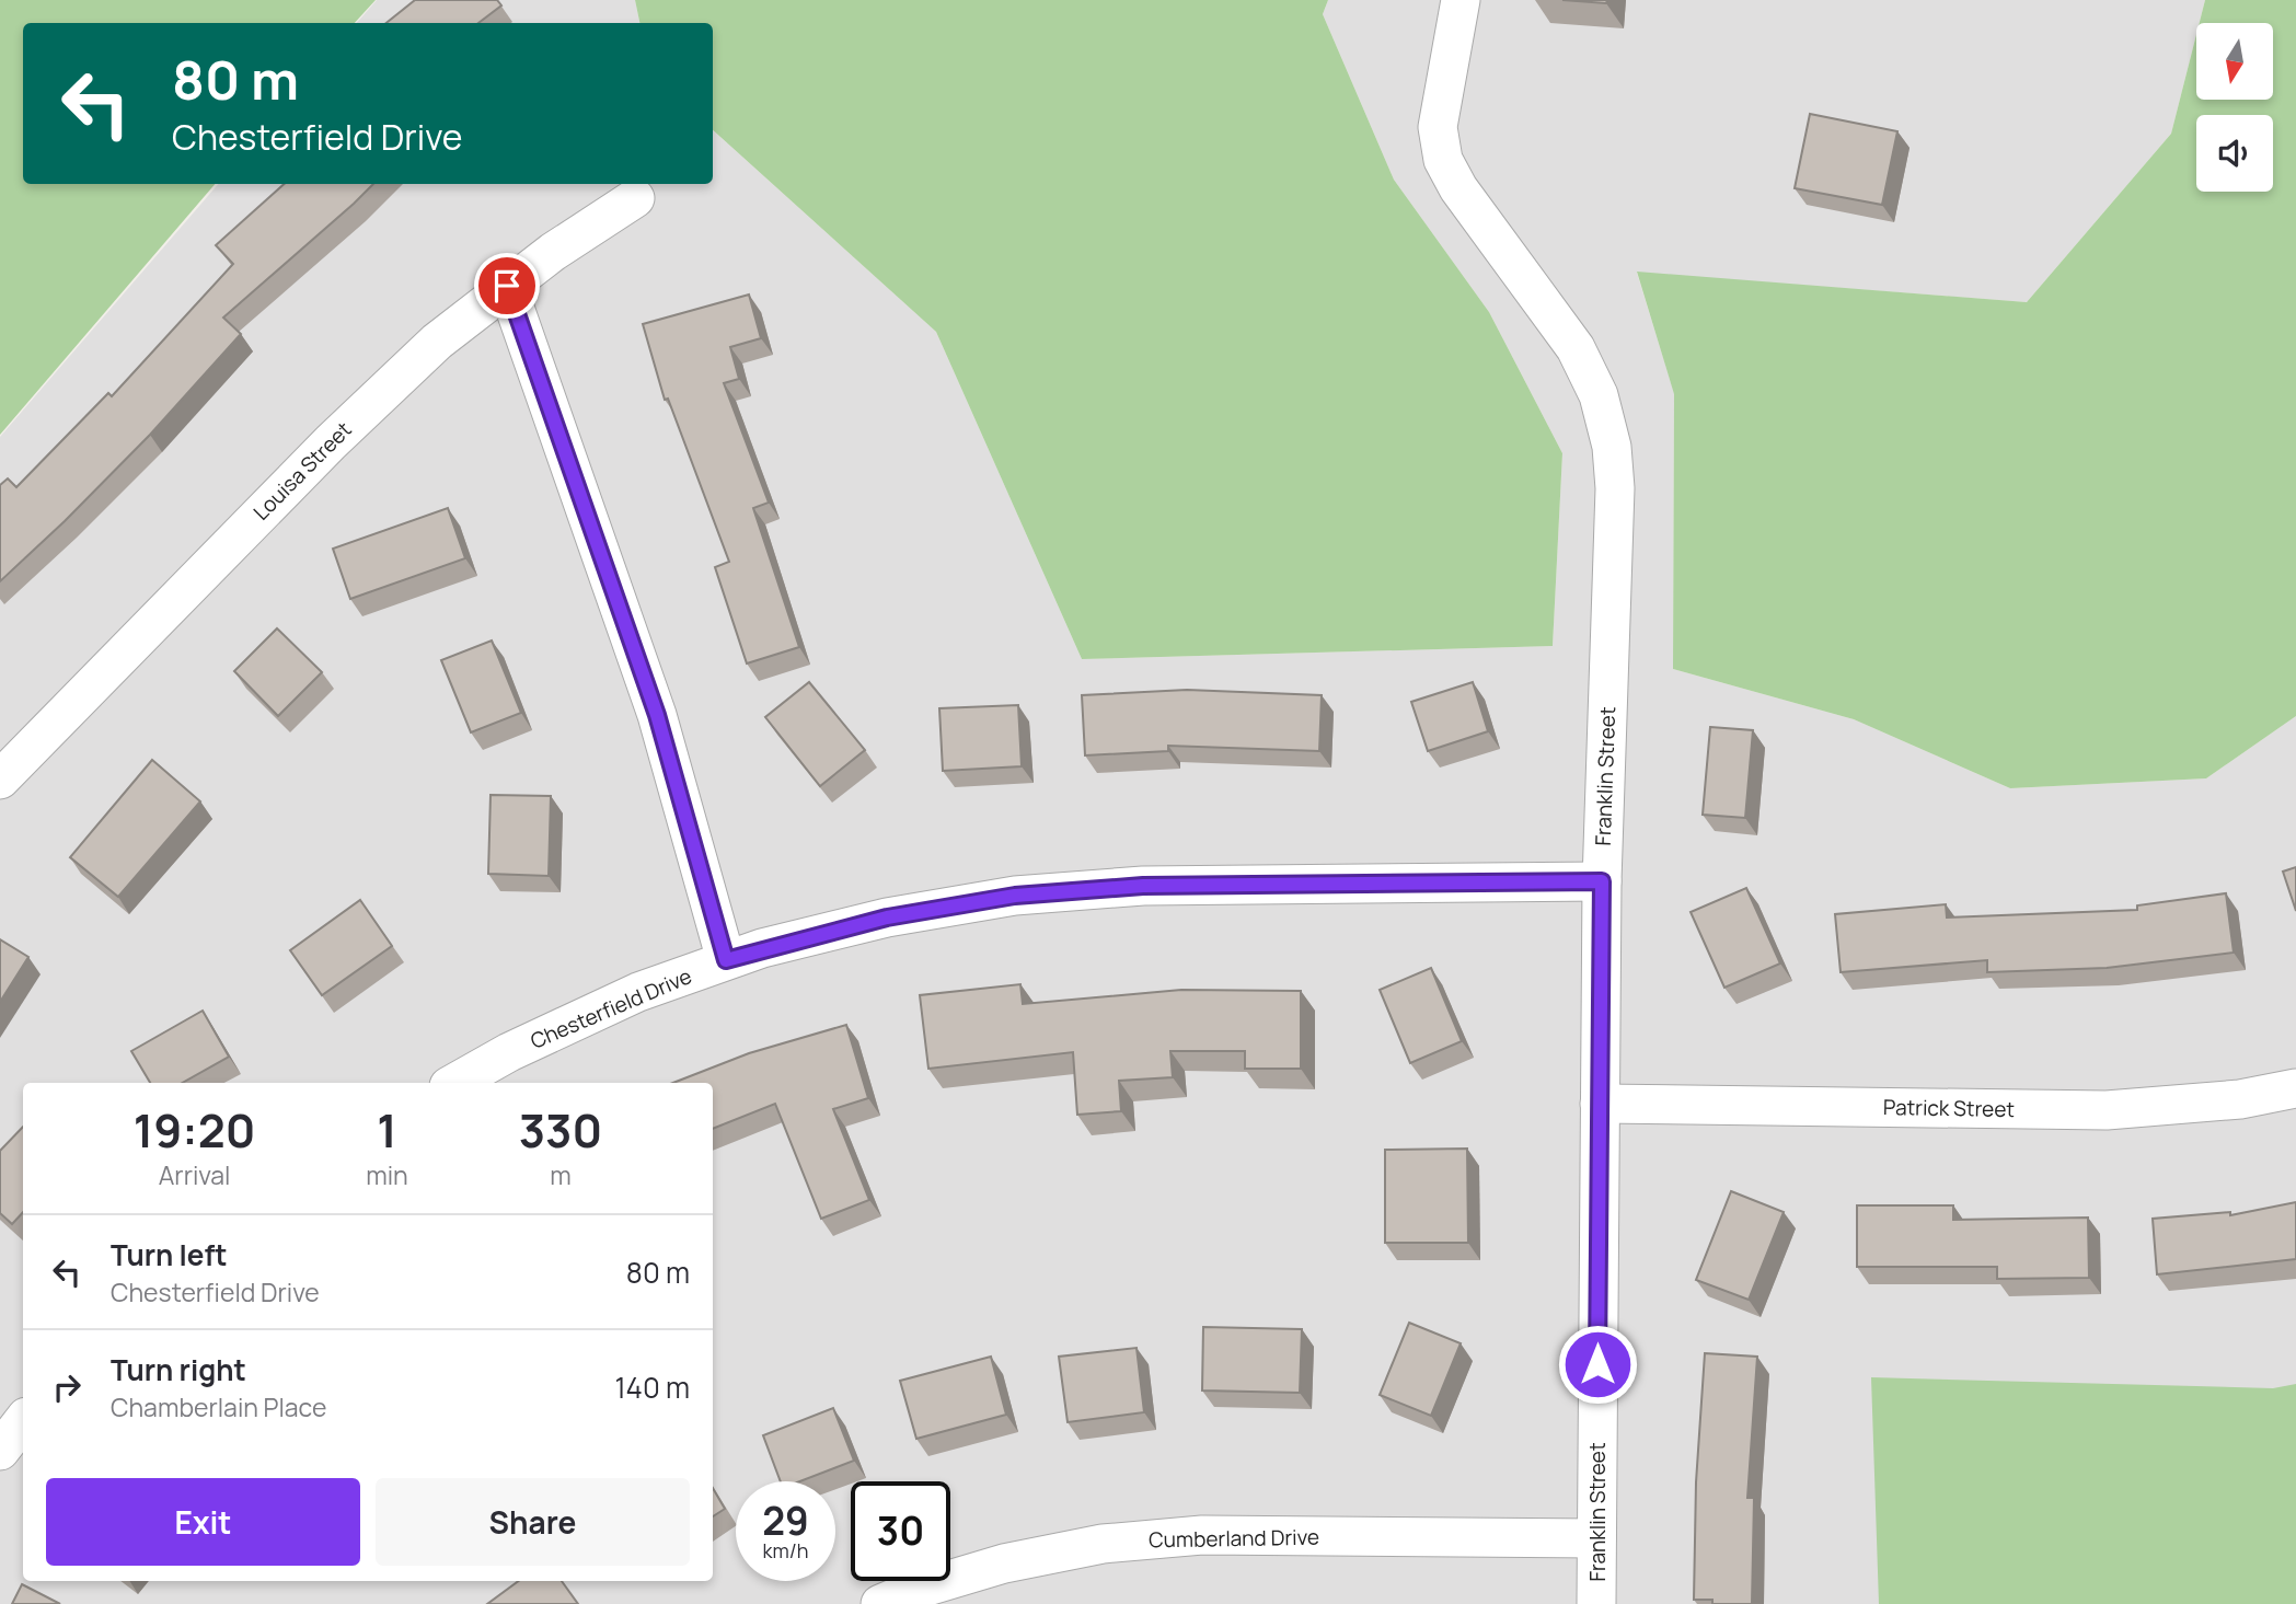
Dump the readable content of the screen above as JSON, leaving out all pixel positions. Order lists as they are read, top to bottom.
{
  "streets": {
    "street": [
      "Louisa Street",
      "Franklin Street",
      "Chesterfield Drive",
      "Patrick Street",
      "Cumberland Drive"
    ]
  },
  "crossings": [
    ["Franklin Street", "Chesterfield Drive"],
    ["Franklin Street", "Patrick Street"],
    ["Franklin Street", "Cumberland Drive"]
  ],
  "north": "bottom",
  "page": {
    "turn": ["80 m", "Chesterfield Drive"],
    "eta": [
      "19:20",
      "Arrival",
      "1",
      "min",
      "330",
      "m"
    ],
    "list": [
      {
        "name": "Turn left",
        "note": "Chesterfield Drive",
        "value": "80 m"
      },
      {
        "name": "Turn right",
        "note": "Chamberlain Place",
        "value": "140 m"
      }
    ],
    "buttons": ["Exit", "Share"],
    "speed": "29 km/h",
    "limit": "30"
  }
}
